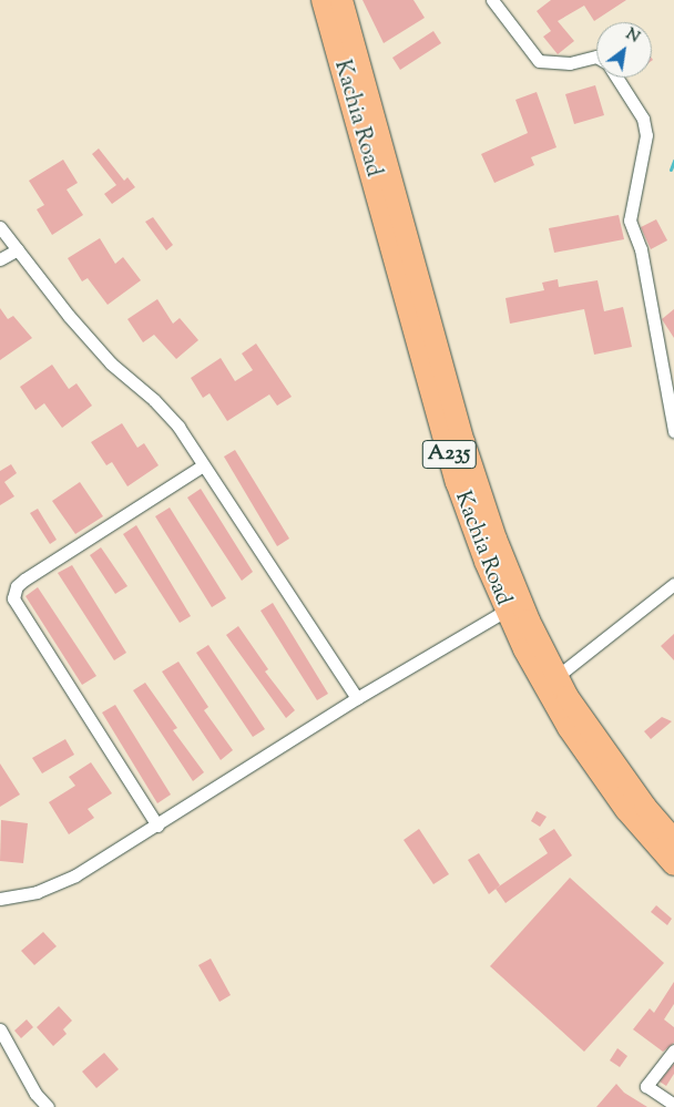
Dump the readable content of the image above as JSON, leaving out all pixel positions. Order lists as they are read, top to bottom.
{
  "streets": {
    "highway": ["Kachia Road", "A235"]
  },
  "north": "top right"
}
